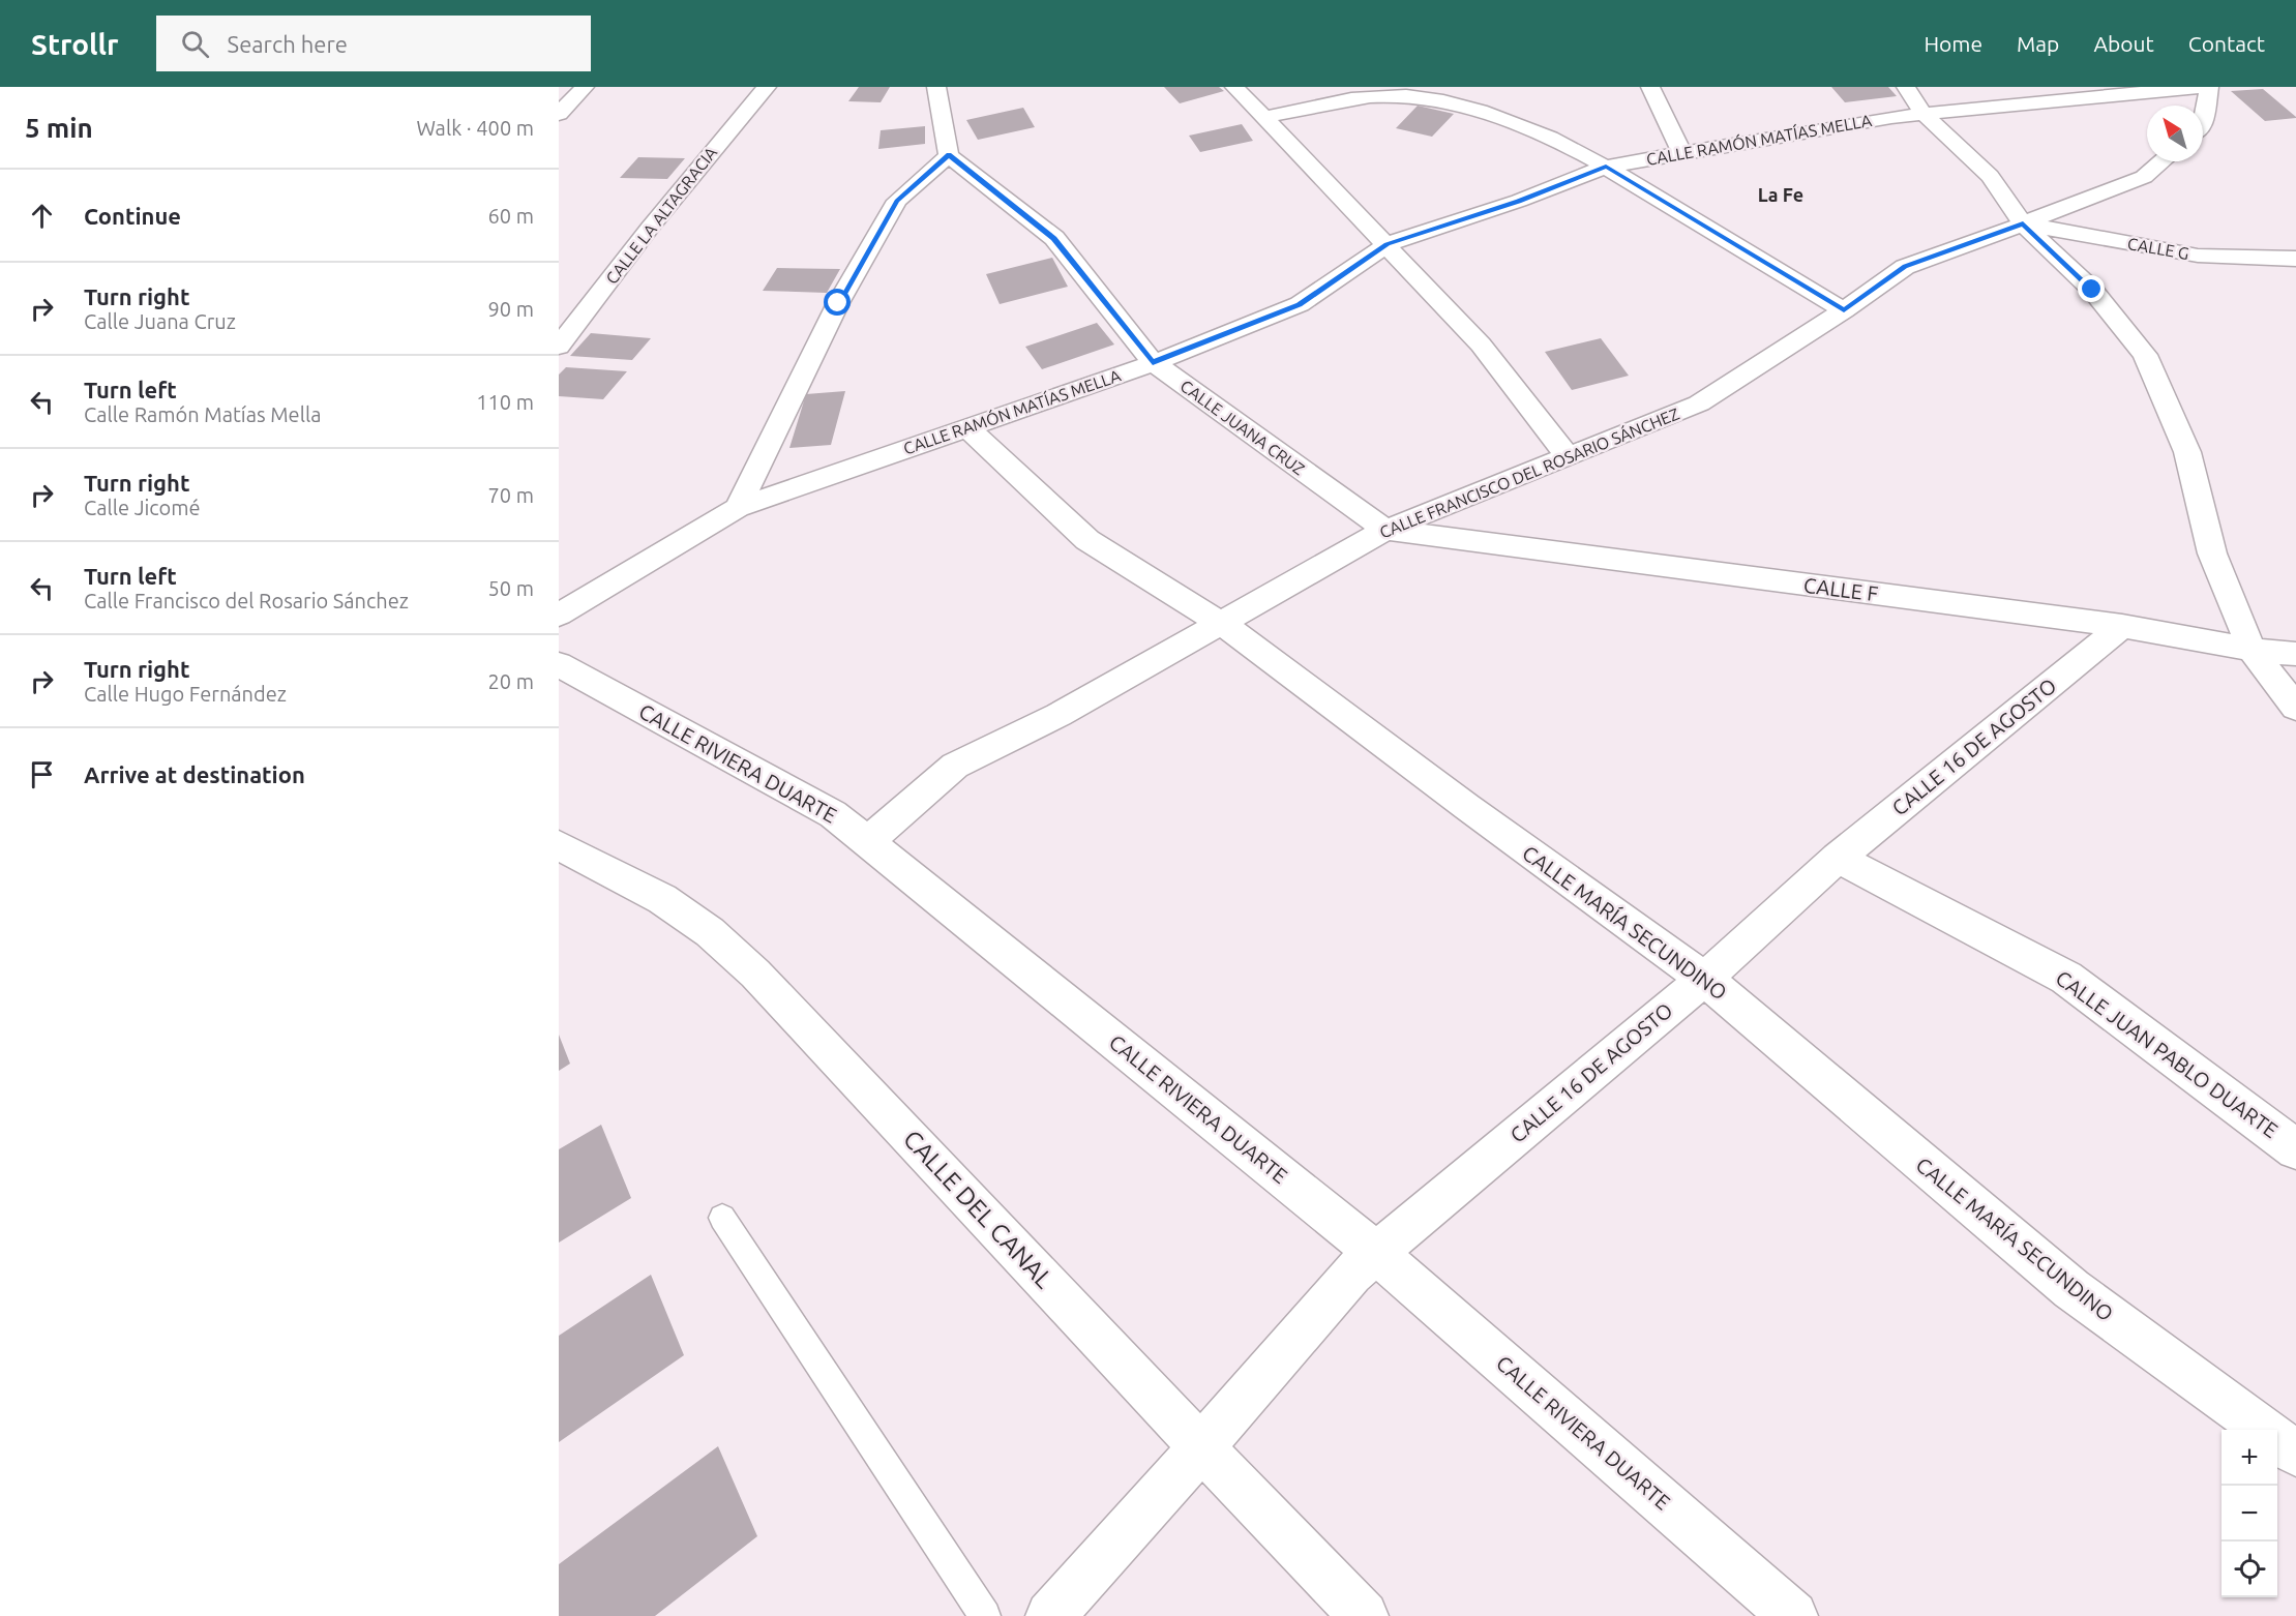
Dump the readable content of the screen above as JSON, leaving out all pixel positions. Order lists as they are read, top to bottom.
{
  "streets": {
    "street": [
      "CALLE RAMÓN MATÍAS MELLA",
      "CALLE LA ALTAGRACIA",
      "CALLE G",
      "CALLE JUANA CRUZ",
      "CALLE FRANCISCO DEL ROSARIO SÁNCHEZ",
      "CALLE F",
      "CALLE 16 DE AGOSTO",
      "CALLE RIVIERA DUARTE",
      "CALLE MARÍA SECUNDINO",
      "CALLE JUAN PABLO DUARTE",
      "CALLE DEL CANAL"
    ]
  },
  "crossings": [
    ["CALLE RAMÓN MATÍAS MELLA", "CALLE JUANA CRUZ"],
    ["CALLE RAMÓN MATÍAS MELLA", "CALLE MARÍA SECUNDINO"],
    ["CALLE G", "CALLE FRANCISCO DEL ROSARIO SÁNCHEZ"],
    ["CALLE JUANA CRUZ", "CALLE FRANCISCO DEL ROSARIO SÁNCHEZ"],
    ["CALLE JUANA CRUZ", "CALLE F"],
    ["CALLE FRANCISCO DEL ROSARIO SÁNCHEZ", "CALLE F"],
    ["CALLE FRANCISCO DEL ROSARIO SÁNCHEZ", "CALLE RIVIERA DUARTE"],
    ["CALLE FRANCISCO DEL ROSARIO SÁNCHEZ", "CALLE MARÍA SECUNDINO"],
    ["CALLE F", "CALLE 16 DE AGOSTO"],
    ["CALLE 16 DE AGOSTO", "CALLE RIVIERA DUARTE"],
    ["CALLE 16 DE AGOSTO", "CALLE MARÍA SECUNDINO"],
    ["CALLE 16 DE AGOSTO", "CALLE JUAN PABLO DUARTE"],
    ["CALLE 16 DE AGOSTO", "CALLE DEL CANAL"]
  ],
  "districts": ["La Fe"],
  "north": "top left",
  "page": {
    "header": "Strollr",
    "search": "Search here",
    "nav": [
      "Home",
      "Map",
      "About",
      "Contact"
    ],
    "heading": ["5 min", "Walk · 400 m"],
    "list": [
      ["Continue", "60 m"],
      ["Turn right", "Calle Juana Cruz", "90 m"],
      ["Turn left", "Calle Ramón Matías Mella", "110 m"],
      ["Turn right", "Calle Jicomé", "70 m"],
      ["Turn left", "Calle Francisco del Rosario Sánchez", "50 m"],
      ["Turn right", "Calle Hugo Fernández", "20 m"],
      "Arrive at destination"
    ],
    "map_buttons": ["+", "−"]
  }
}
